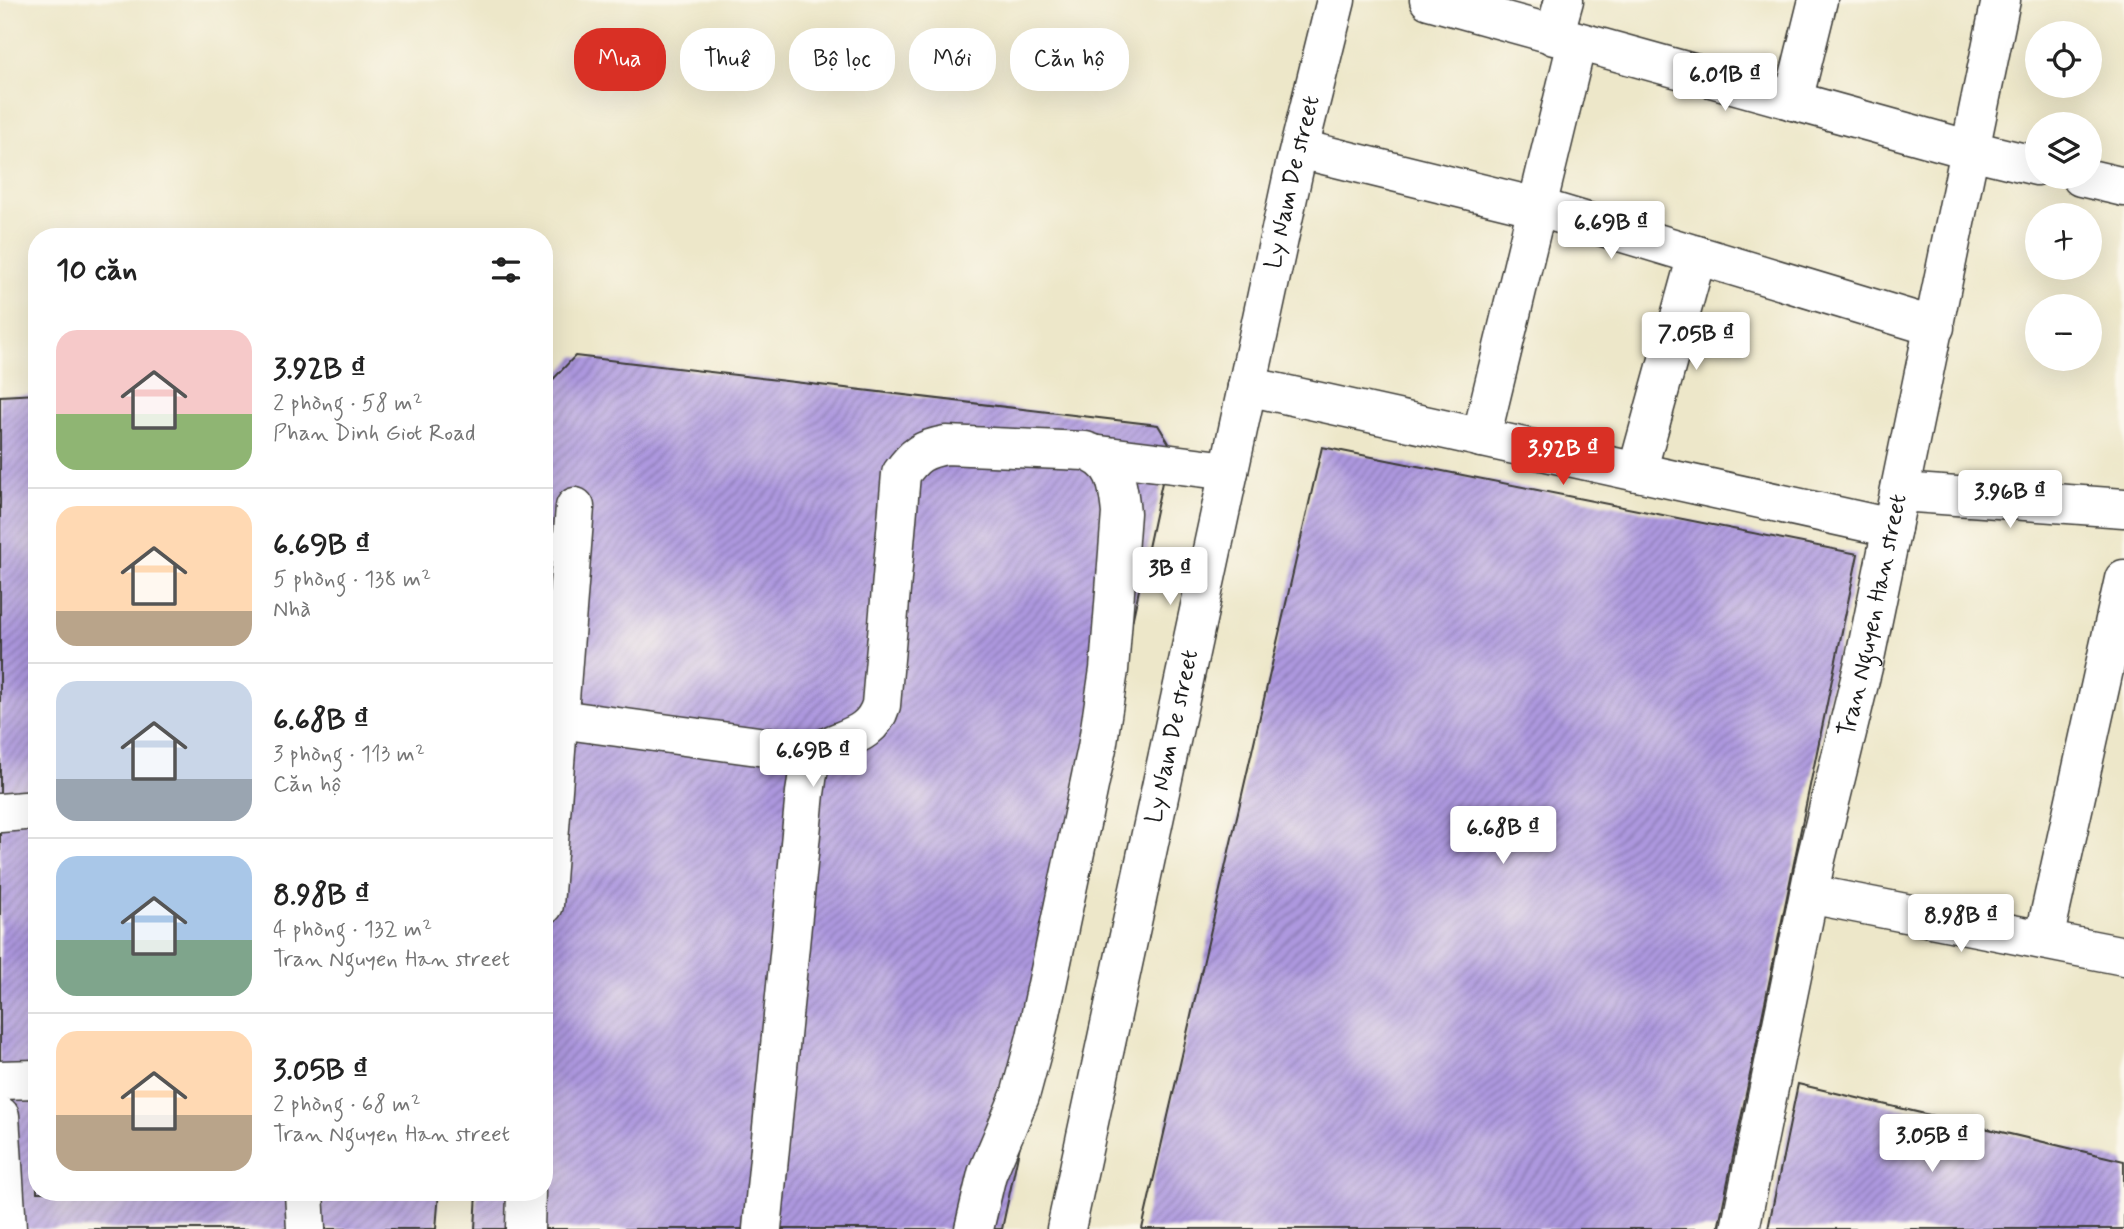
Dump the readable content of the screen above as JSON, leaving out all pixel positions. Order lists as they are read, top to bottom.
{
  "streets": {
    "street": ["Ly Nam De street", "Tran Nguyen Han street"]
  },
  "page": {
    "map_buttons": ["+", "−"],
    "chip": [
      "Mua",
      "Thuê",
      "Bộ lọc",
      "Mới",
      "Căn hộ"
    ],
    "price": [
      "6.01B ₫",
      "6.69B ₫",
      "7.05B ₫",
      "3.92B ₫",
      "3.96B ₫",
      "3B ₫",
      "6.69B ₫",
      "6.68B ₫",
      "8.98B ₫",
      "3.05B ₫"
    ],
    "heading": "10 căn",
    "list": [
      {
        "name": "3.92B ₫",
        "note": "2 phòng · 58 m² · Phan Dinh Giot Road"
      },
      {
        "name": "6.69B ₫",
        "note": "5 phòng · 138 m² · Nhà"
      },
      {
        "name": "6.68B ₫",
        "note": "3 phòng · 113 m² · Căn hộ"
      },
      {
        "name": "8.98B ₫",
        "note": "4 phòng · 132 m² · Tran Nguyen Han street"
      },
      {
        "name": "3.05B ₫",
        "note": "2 phòng · 68 m² · Tran Nguyen Han street"
      }
    ]
  }
}
